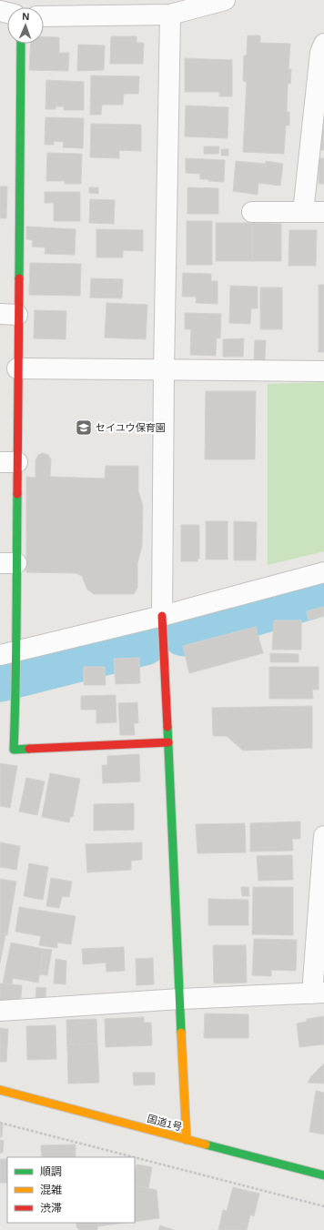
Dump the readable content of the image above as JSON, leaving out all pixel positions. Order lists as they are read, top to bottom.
{
  "streets": {
    "main road": ["国道1号"]
  },
  "places": {
    "school or university": ["セイユウ保育園"]
  },
  "legend": ["順調", "混雑", "渋滞"],
  "north": "top"
}
